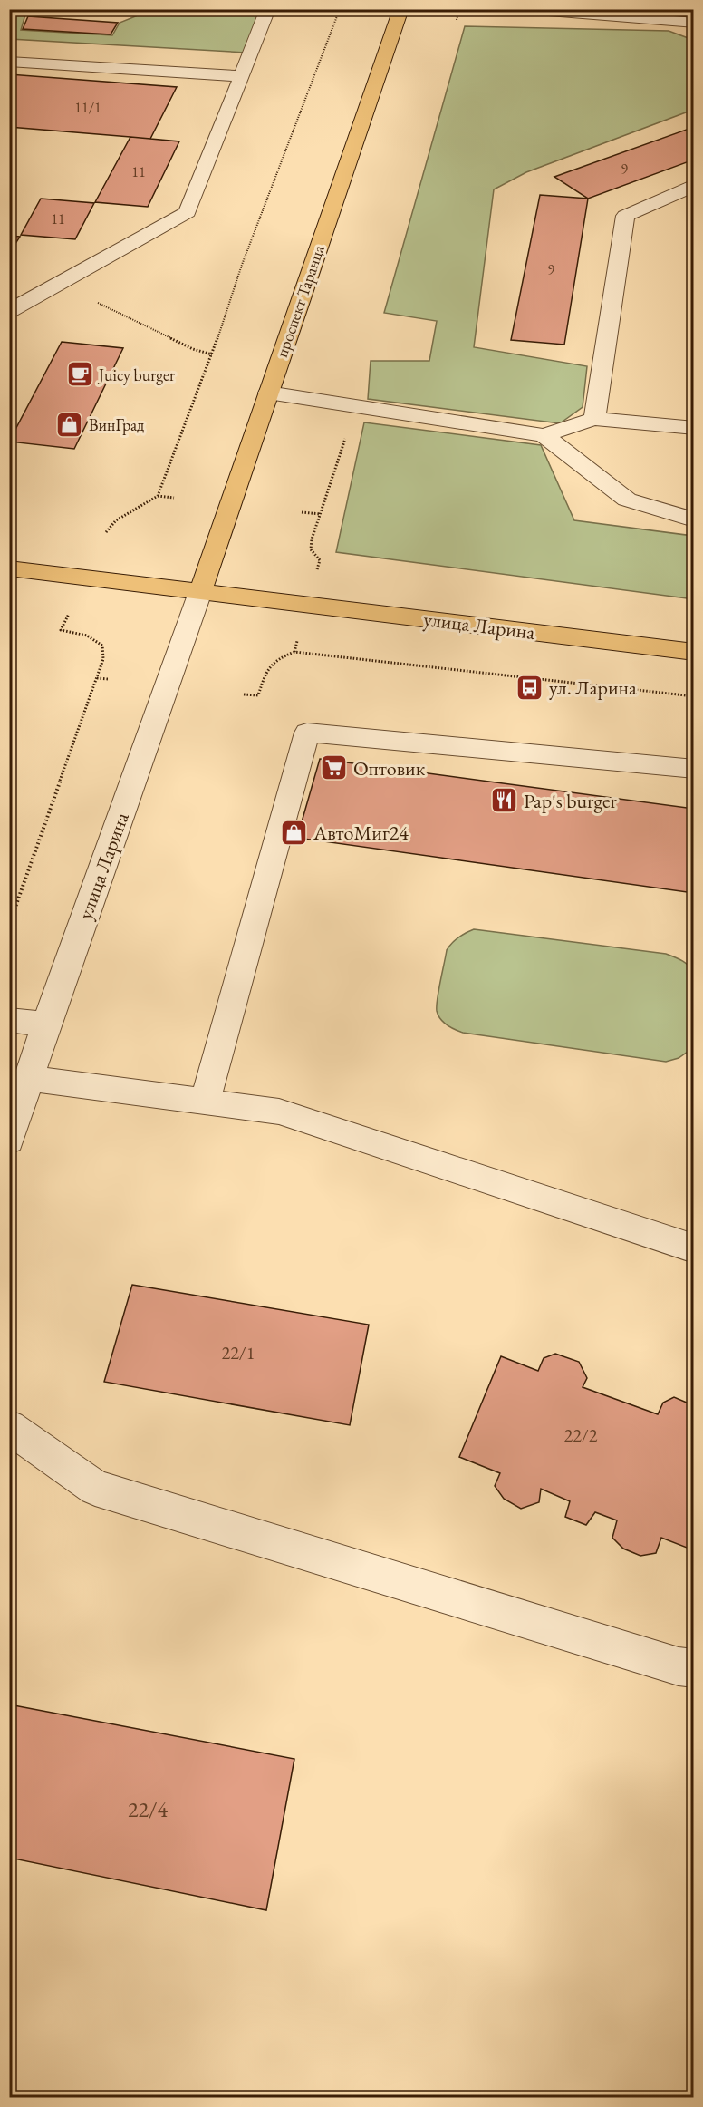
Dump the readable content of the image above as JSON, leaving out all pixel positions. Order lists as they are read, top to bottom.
{
  "streets": {
    "main road": ["проспект Таранца", "улица Ларина"]
  },
  "crossings": [
    ["проспект Таранца", "улица Ларина"]
  ],
  "places": {
    "cafe": ["Juicy burger"],
    "shop": ["ВинГрад", "АвтоМиг24"],
    "bus stop": ["ул. Ларина"],
    "supermarket": ["Оптовик"],
    "restaurant": ["Pap's burger"]
  },
  "house_numbers": [
    "11/1",
    "9",
    "11",
    "11",
    "9",
    "22/1",
    "22/2",
    "22/4"
  ]
}
